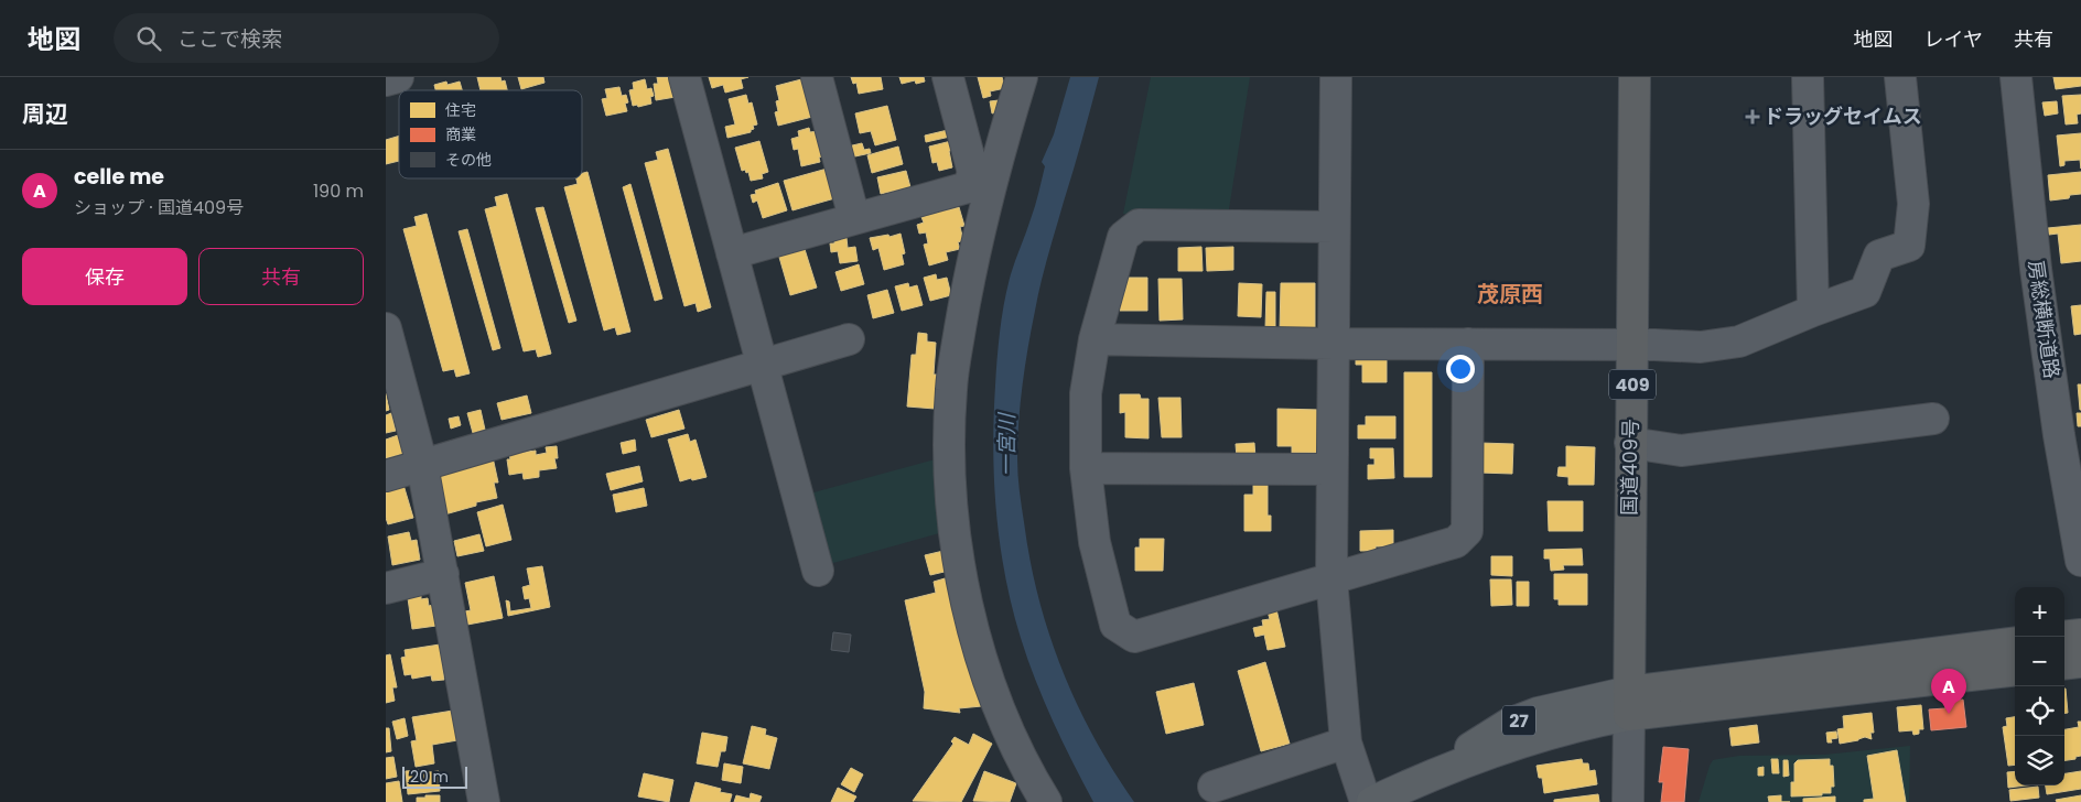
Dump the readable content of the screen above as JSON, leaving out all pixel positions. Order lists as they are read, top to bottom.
{
  "streets": {
    "highway": ["409", "国道409号"],
    "main road": ["27"],
    "street": ["房総横断道路"]
  },
  "crossings": [
    ["国道409号", "27"]
  ],
  "districts": ["茂原西"],
  "water": ["一宮川"],
  "places": {
    "health": ["ドラッグセイムス"]
  },
  "legend": ["住宅", "商業", "その他"],
  "scale_bar": "20 m",
  "page": {
    "header": "地図",
    "search": "ここで検索",
    "nav": ["地図", "レイヤ", "共有"],
    "heading": "周辺",
    "list": [
      {
        "mark": "A",
        "name": "celle me",
        "note": "ショップ · 国道409号",
        "value": "190 m"
      }
    ],
    "buttons": ["保存", "共有"],
    "map_buttons": ["+", "−"],
    "pins": "A",
    "scale": "20 m"
  }
}
